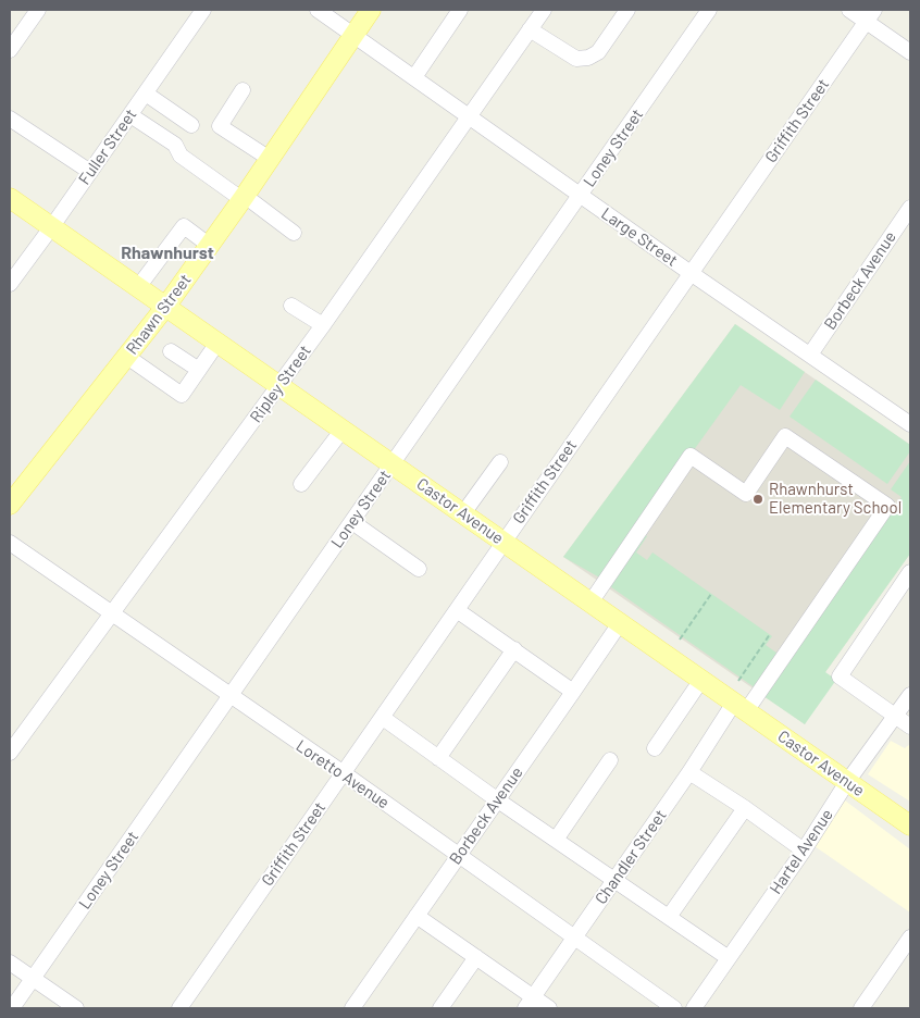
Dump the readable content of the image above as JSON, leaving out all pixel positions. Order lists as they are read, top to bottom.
{
  "streets": {
    "main road": ["Rhawn Street", "Castor Avenue"],
    "street": [
      "Griffith Street",
      "Fuller Street",
      "Loney Street",
      "Large Street",
      "Borbeck Avenue",
      "Ripley Street",
      "Loretto Avenue",
      "Hartel Avenue",
      "Chandler Street"
    ]
  },
  "crossings": [
    ["Griffith Street", "Large Street"],
    ["Griffith Street", "Castor Avenue"],
    ["Griffith Street", "Loretto Avenue"],
    ["Fuller Street", "Castor Avenue"],
    ["Loney Street", "Large Street"],
    ["Loney Street", "Castor Avenue"],
    ["Loney Street", "Loretto Avenue"],
    ["Large Street", "Borbeck Avenue"],
    ["Large Street", "Rhawn Street"],
    ["Large Street", "Ripley Street"],
    ["Borbeck Avenue", "Castor Avenue"],
    ["Borbeck Avenue", "Loretto Avenue"],
    ["Rhawn Street", "Castor Avenue"],
    ["Ripley Street", "Castor Avenue"],
    ["Ripley Street", "Loretto Avenue"],
    ["Castor Avenue", "Hartel Avenue"],
    ["Castor Avenue", "Chandler Street"],
    ["Loretto Avenue", "Chandler Street"]
  ],
  "districts": ["Rhawnhurst"],
  "places": ["Rhawnhurst Elementary School"]
}
